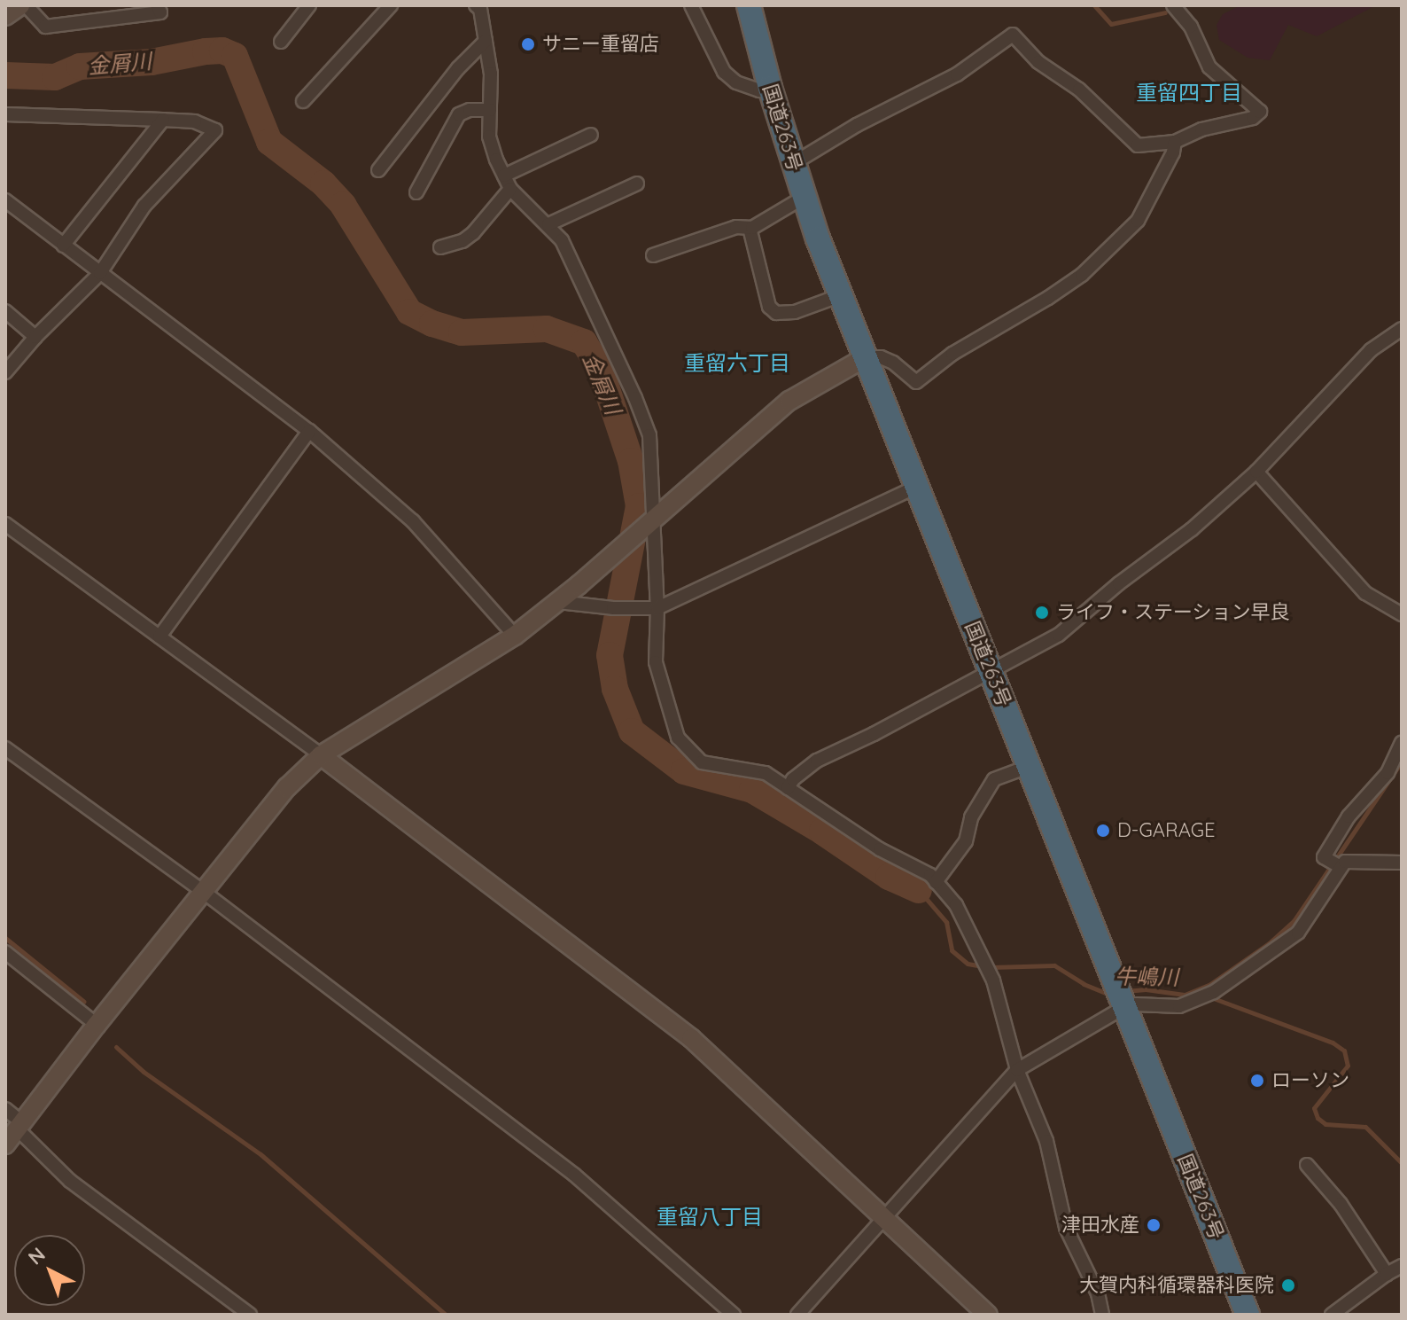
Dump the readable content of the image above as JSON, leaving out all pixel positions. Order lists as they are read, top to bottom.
{
  "streets": {
    "highway": ["国道263号"]
  },
  "districts": ["重留四丁目", "重留六丁目", "重留八丁目"],
  "water": ["金屑川", "牛嶋川"],
  "places": [
    "サニー重留店",
    "ライフ・ステーション早良",
    "D-GARAGE",
    "ローソン",
    "津田水産",
    "大賀内科循環器科医院"
  ],
  "north": "top left"
}
